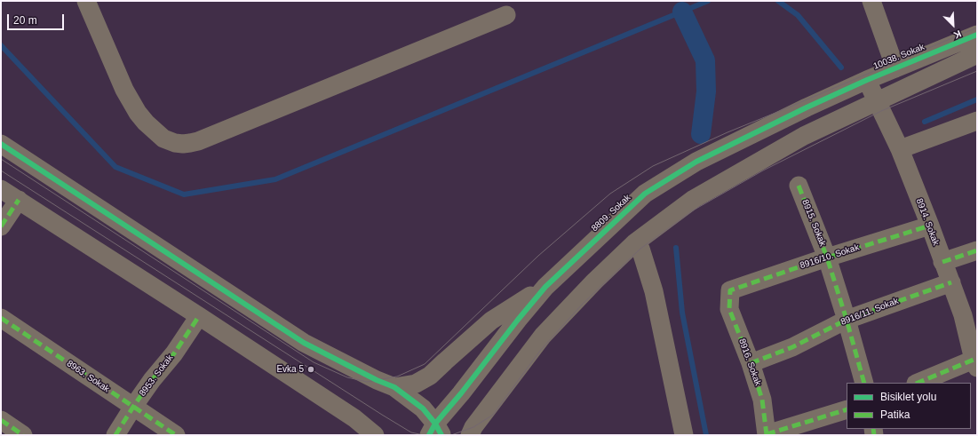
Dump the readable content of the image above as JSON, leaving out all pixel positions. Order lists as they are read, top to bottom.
{
  "streets": {
    "street": [
      "10038. Sokak",
      "8809. Sokak",
      "8914. Sokak",
      "8915. Sokak",
      "8916/10. Sokak",
      "8916/11. Sokak",
      "8916. Sokak",
      "8953. Sokak",
      "8963. Sokak"
    ]
  },
  "crossings": [
    ["10038. Sokak", "8809. Sokak"],
    ["10038. Sokak", "8914. Sokak"],
    ["8809. Sokak", "8914. Sokak"],
    ["8914. Sokak", "8916/10. Sokak"],
    ["8914. Sokak", "8916/11. Sokak"],
    ["8915. Sokak", "8916/10. Sokak"],
    ["8915. Sokak", "8916/11. Sokak"],
    ["8916/10. Sokak", "8916. Sokak"],
    ["8916/11. Sokak", "8916. Sokak"],
    ["8953. Sokak", "8963. Sokak"]
  ],
  "places": ["Evka 5"],
  "legend": ["Bisiklet yolu", "Patika"],
  "scale_bar": "20 m",
  "north": "bottom right"
}
